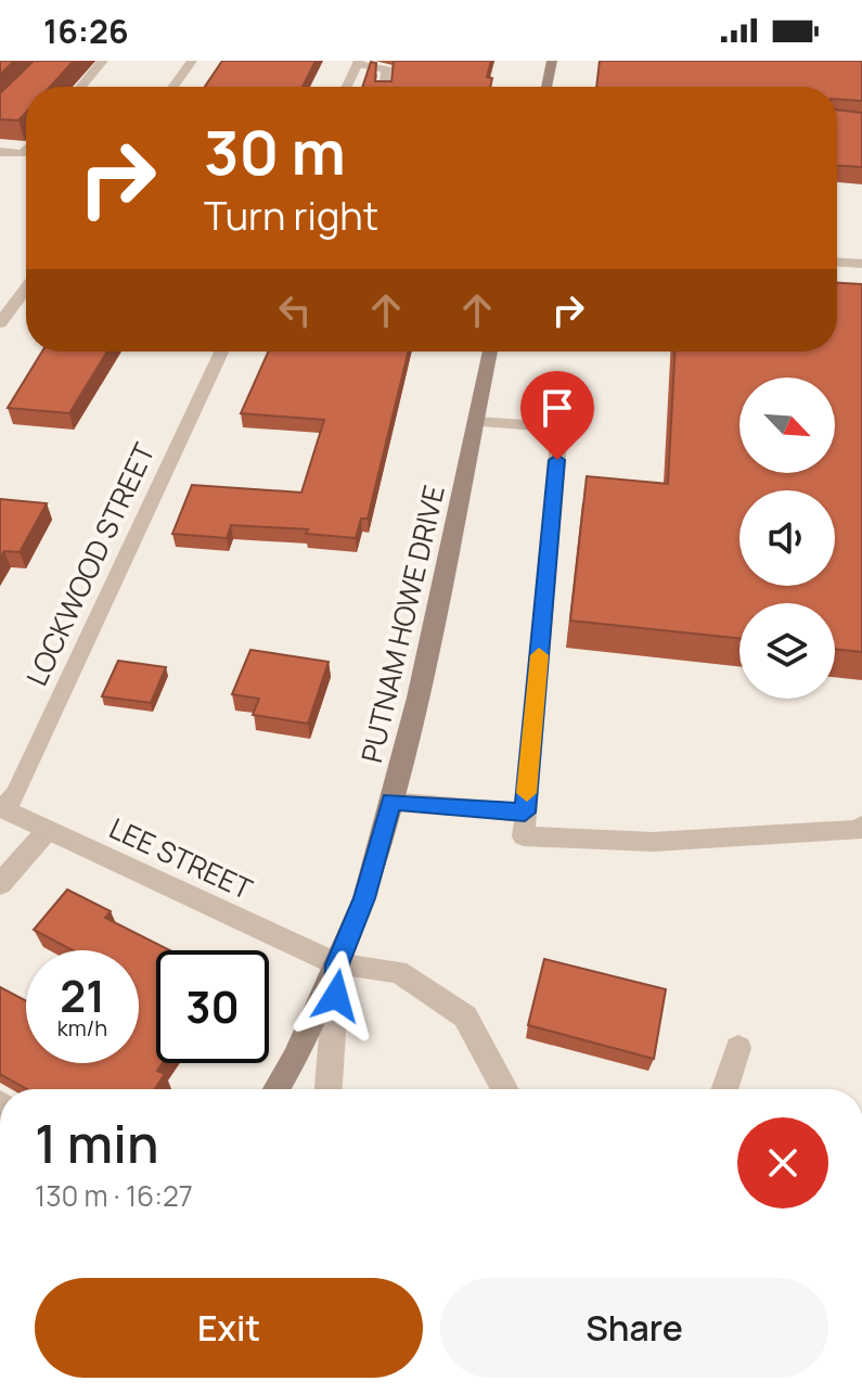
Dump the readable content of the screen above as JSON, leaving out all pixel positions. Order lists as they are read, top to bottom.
{
  "streets": {
    "street": ["LOCKWOOD STREET", "PUTNAM HOWE DRIVE", "LEE STREET"]
  },
  "crossings": [
    ["LOCKWOOD STREET", "LEE STREET"],
    ["PUTNAM HOWE DRIVE", "LEE STREET"]
  ],
  "north": "bottom right",
  "page": {
    "status": "16:26",
    "turn": ["30 m", "Turn right"],
    "speed": "21 km/h",
    "limit": "30",
    "heading": ["1 min", "130 m · 16:27"],
    "buttons": ["Exit", "Share"]
  }
}
